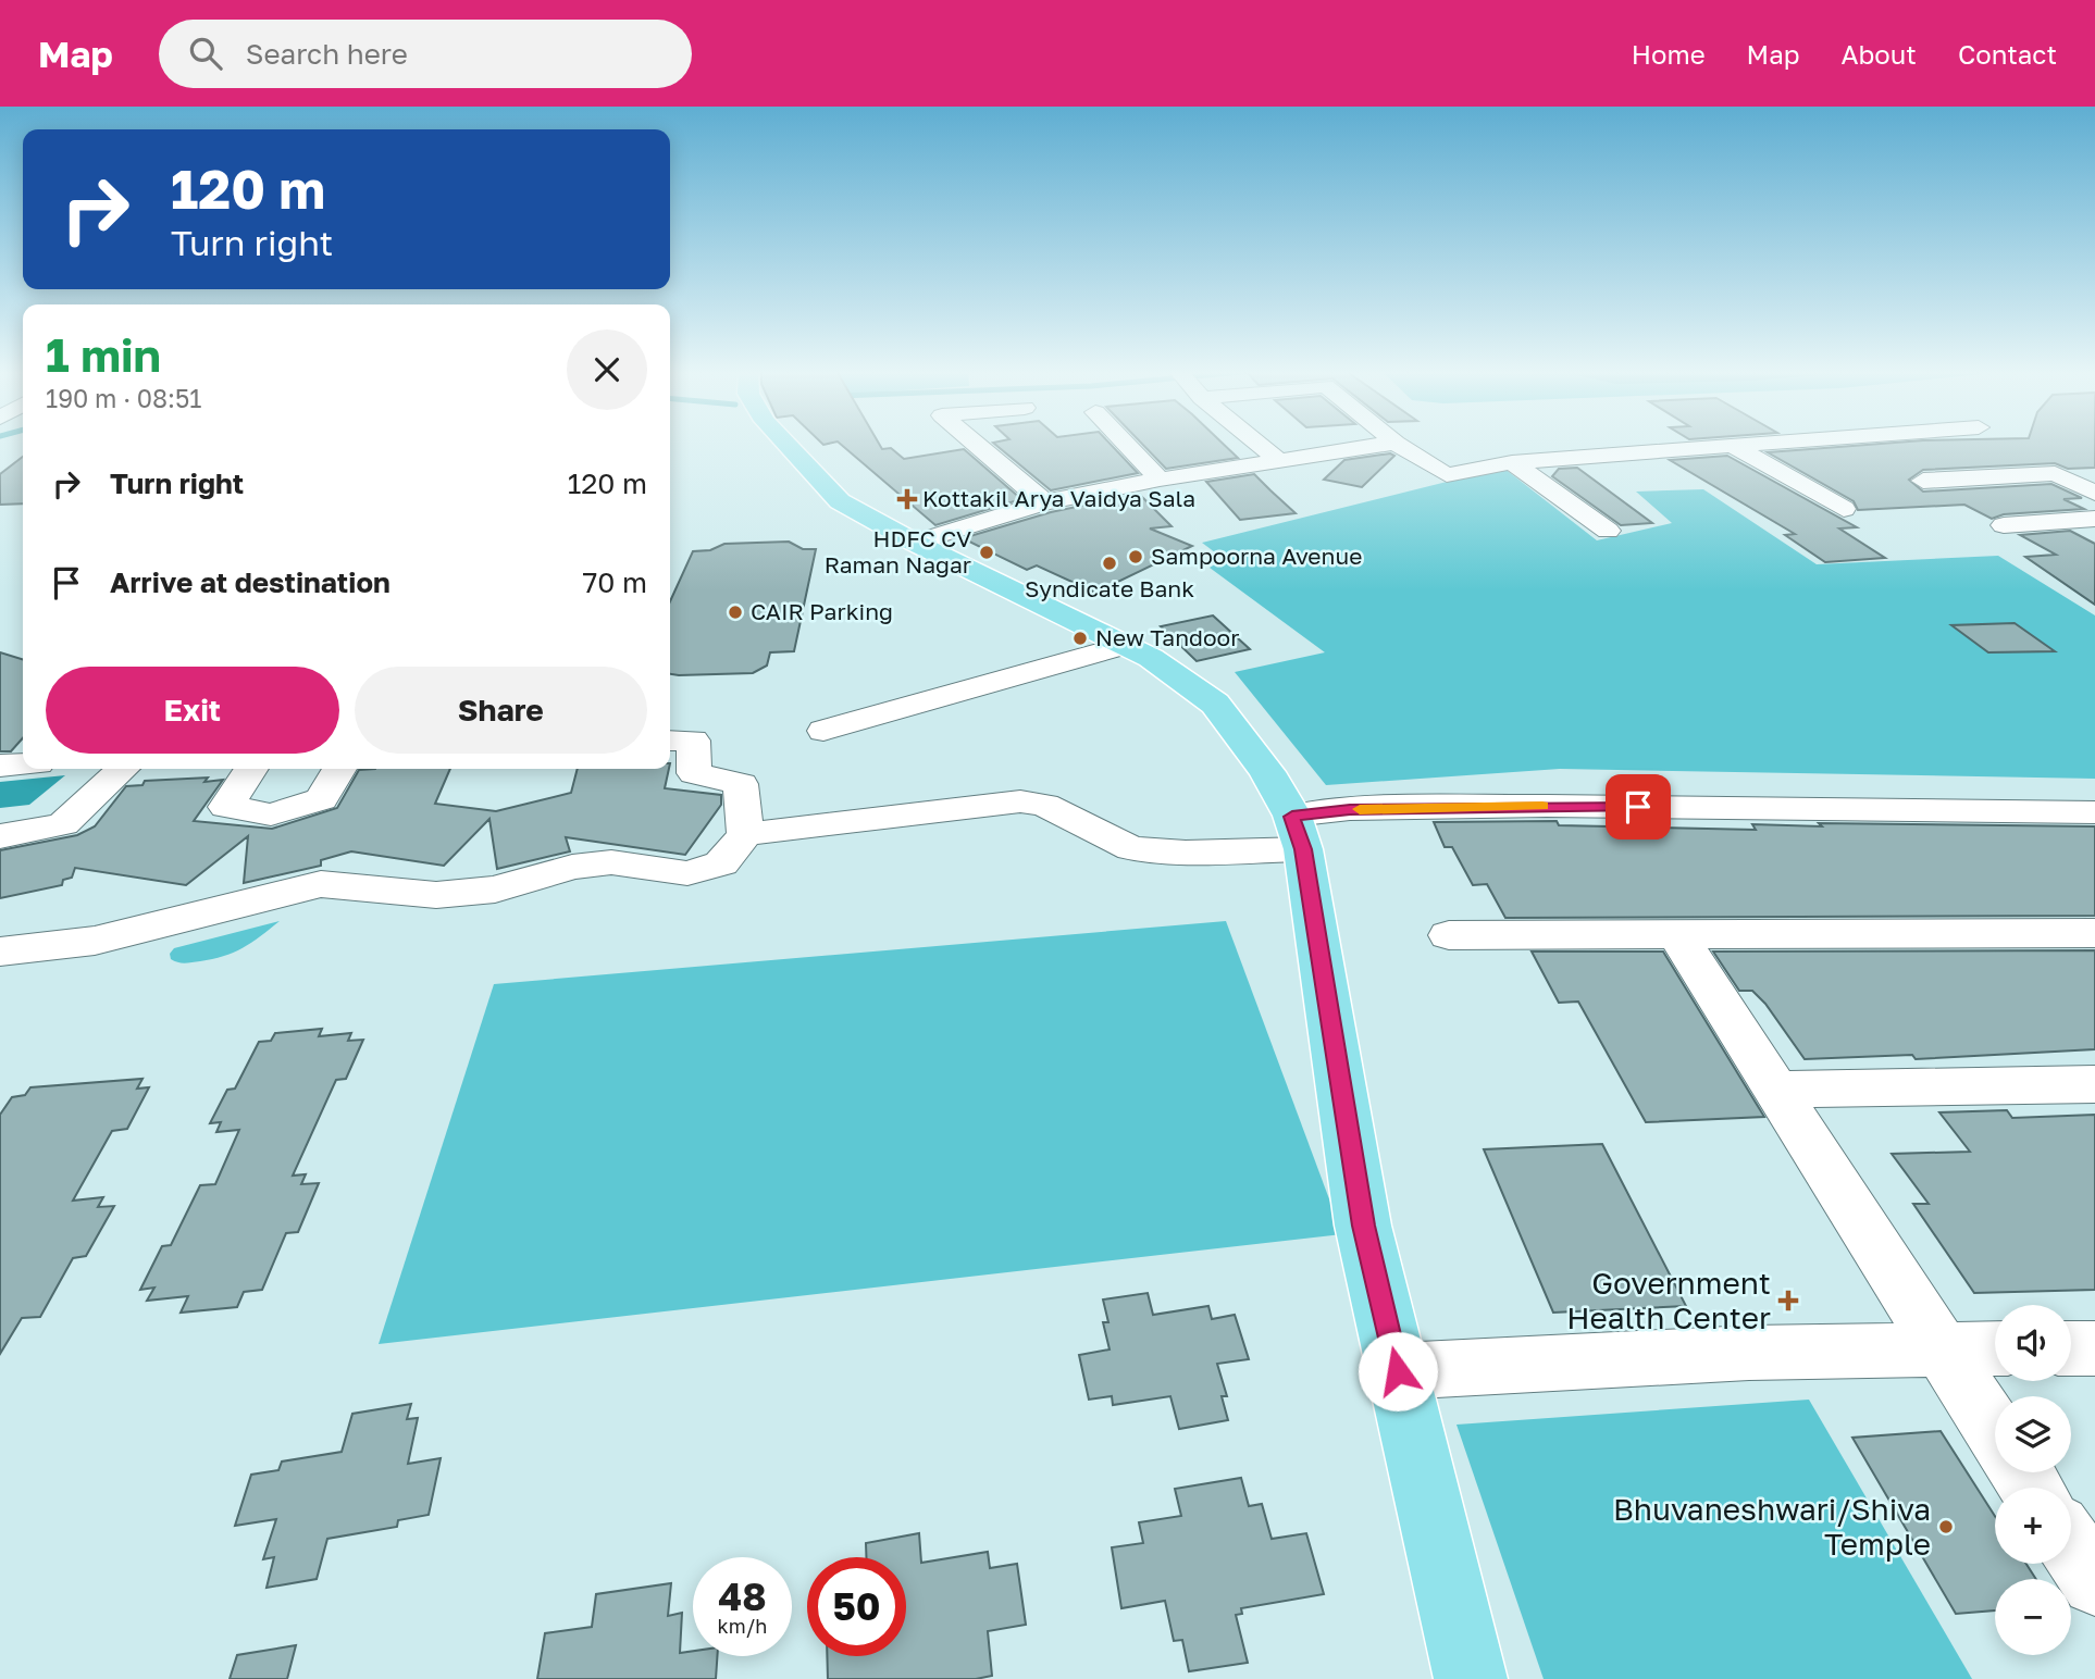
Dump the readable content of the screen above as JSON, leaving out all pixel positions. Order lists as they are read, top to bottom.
{
  "places": {
    "health": ["Kottakil Arya Vaidya Sala", "Government Health Center"],
    "other": [
      "HDFC CV Raman Nagar",
      "Sampoorna Avenue",
      "Syndicate Bank",
      "CAIR Parking",
      "New Tandoor",
      "Bhuvaneshwari/Shiva Temple"
    ]
  },
  "page": {
    "header": "Map",
    "search": "Search here",
    "nav": [
      "Home",
      "Map",
      "About",
      "Contact"
    ],
    "turn": ["120 m", "Turn right"],
    "heading": ["1 min", "190 m · 08:51"],
    "list": [
      {
        "name": "Turn right",
        "value": "120 m"
      },
      {
        "name": "Arrive at destination",
        "value": "70 m"
      }
    ],
    "buttons": ["Exit", "Share"],
    "map_buttons": ["+", "−"],
    "speed": "48 km/h",
    "limit": "50"
  }
}
